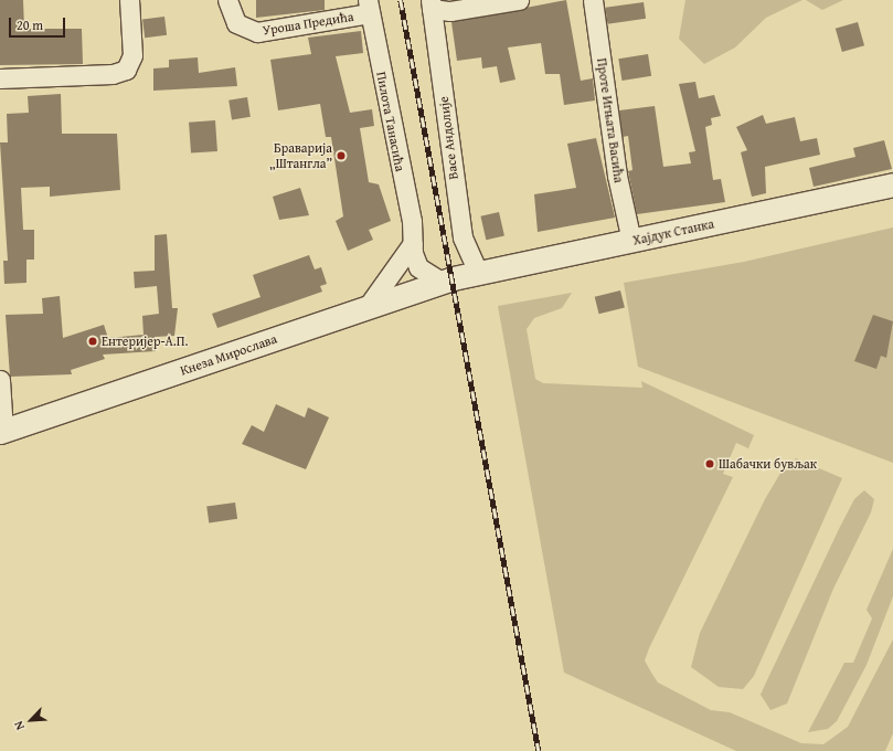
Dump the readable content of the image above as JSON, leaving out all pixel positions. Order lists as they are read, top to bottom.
{
  "streets": {
    "street": [
      "Уроша Предића",
      "Проте Игњата Васића",
      "Пилота Танасића",
      "Васе Андолије",
      "Хајдук Станка",
      "Кнеза Мирослава"
    ]
  },
  "crossings": [
    ["Уроша Предића", "Пилота Танасића"],
    ["Проте Игњата Васића", "Хајдук Станка"],
    ["Пилота Танасића", "Хајдук Станка"],
    ["Пилота Танасића", "Кнеза Мирослава"],
    ["Васе Андолије", "Хајдук Станка"],
    ["Хајдук Станка", "Кнеза Мирослава"]
  ],
  "places": ["Браварија „Штангла”", "Ентеријер-А.П.", "Шабачки бувљак"],
  "scale_bar": "20 m",
  "north": "bottom left"
}
